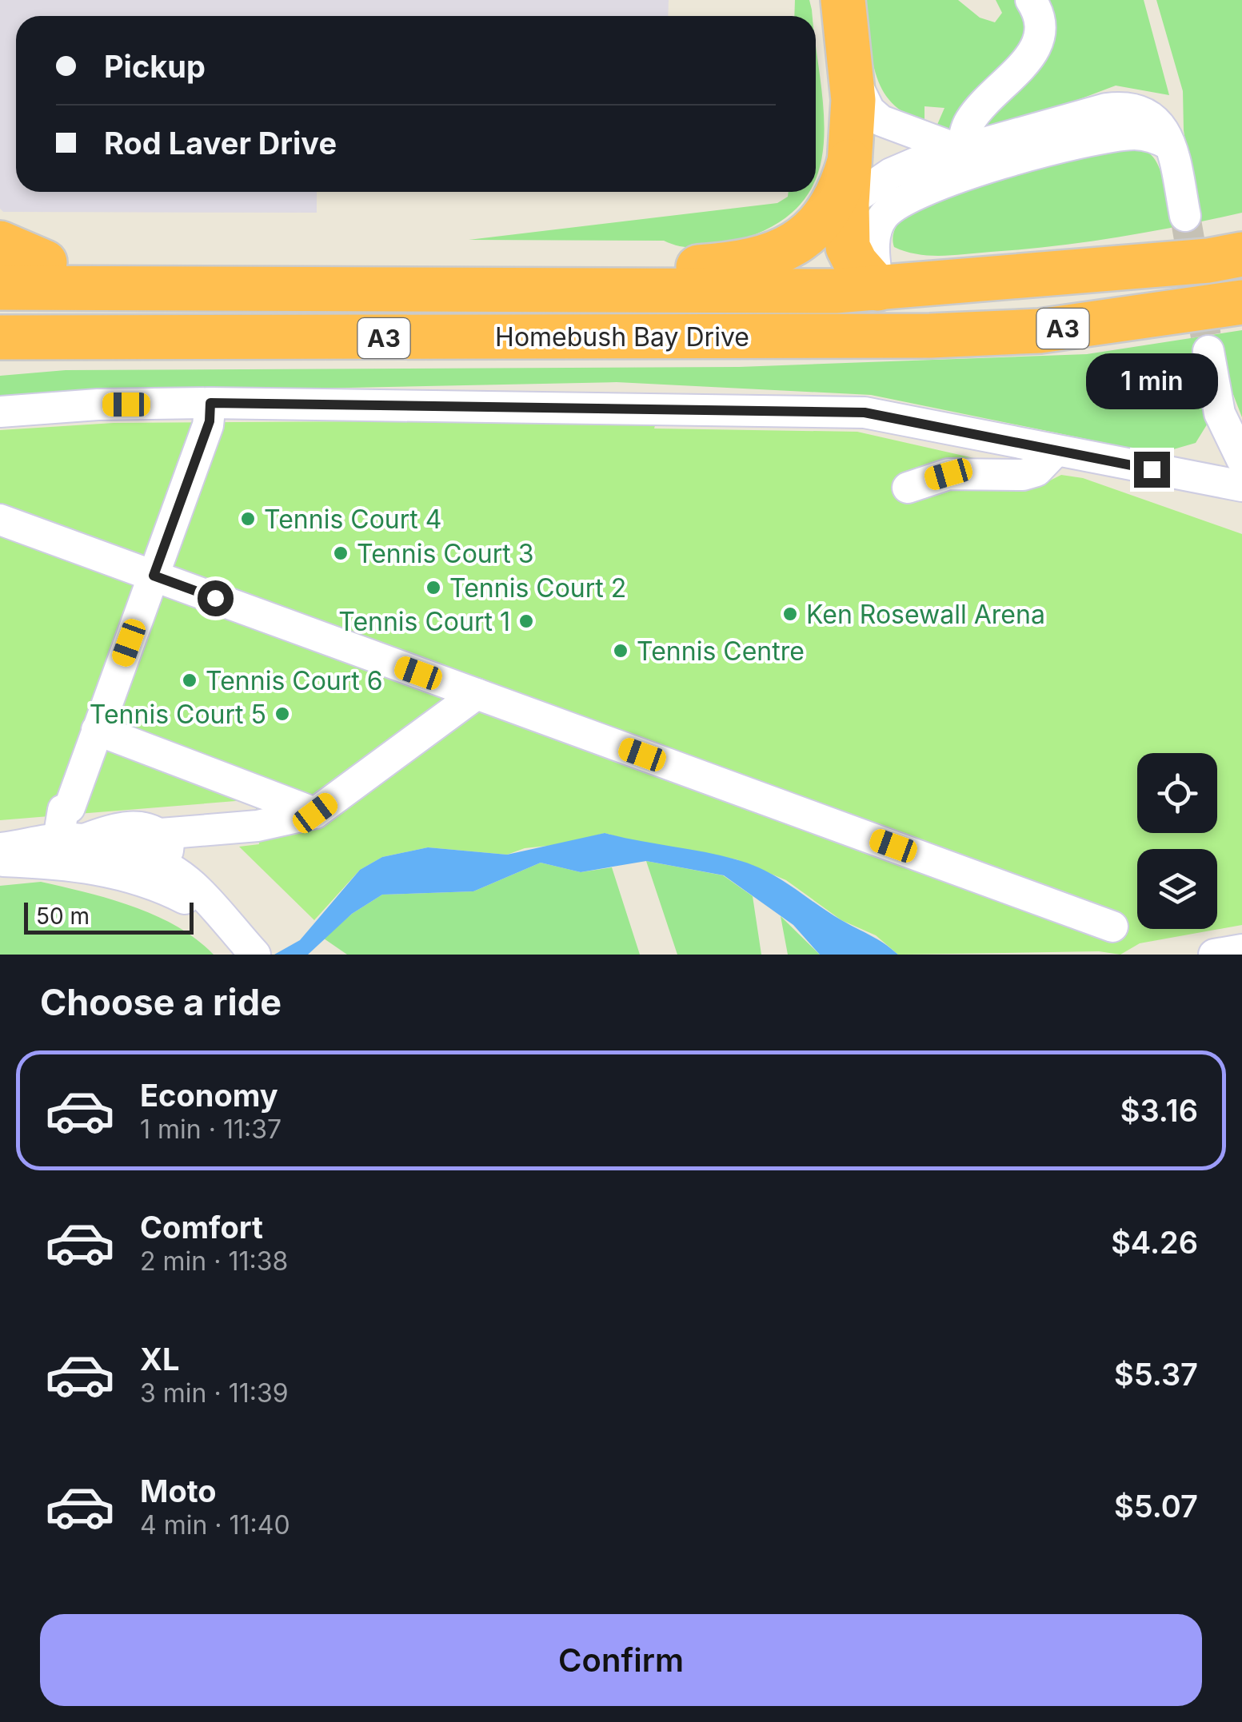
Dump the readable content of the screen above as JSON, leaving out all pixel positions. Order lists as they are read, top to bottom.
{
  "streets": {
    "highway": ["A3", "Homebush Bay Drive"]
  },
  "places": [
    "Tennis Court 4",
    "Tennis Court 3",
    "Tennis Court 2",
    "Ken Rosewall Arena",
    "Tennis Court 1",
    "Tennis Centre",
    "Tennis Court 6",
    "Tennis Court 5"
  ],
  "scale_bar": "50 m",
  "page": {
    "banner": ["Pickup", "Rod Laver Drive"],
    "bubble": "1 min",
    "scale": "50 m",
    "heading": "Choose a ride",
    "list": [
      {
        "name": "Economy",
        "note": "1 min · 11:37",
        "value": "$3.16"
      },
      {
        "name": "Comfort",
        "note": "2 min · 11:38",
        "value": "$4.26"
      },
      {
        "name": "XL",
        "note": "3 min · 11:39",
        "value": "$5.37"
      },
      {
        "name": "Moto",
        "note": "4 min · 11:40",
        "value": "$5.07"
      }
    ],
    "buttons": "Confirm"
  }
}
